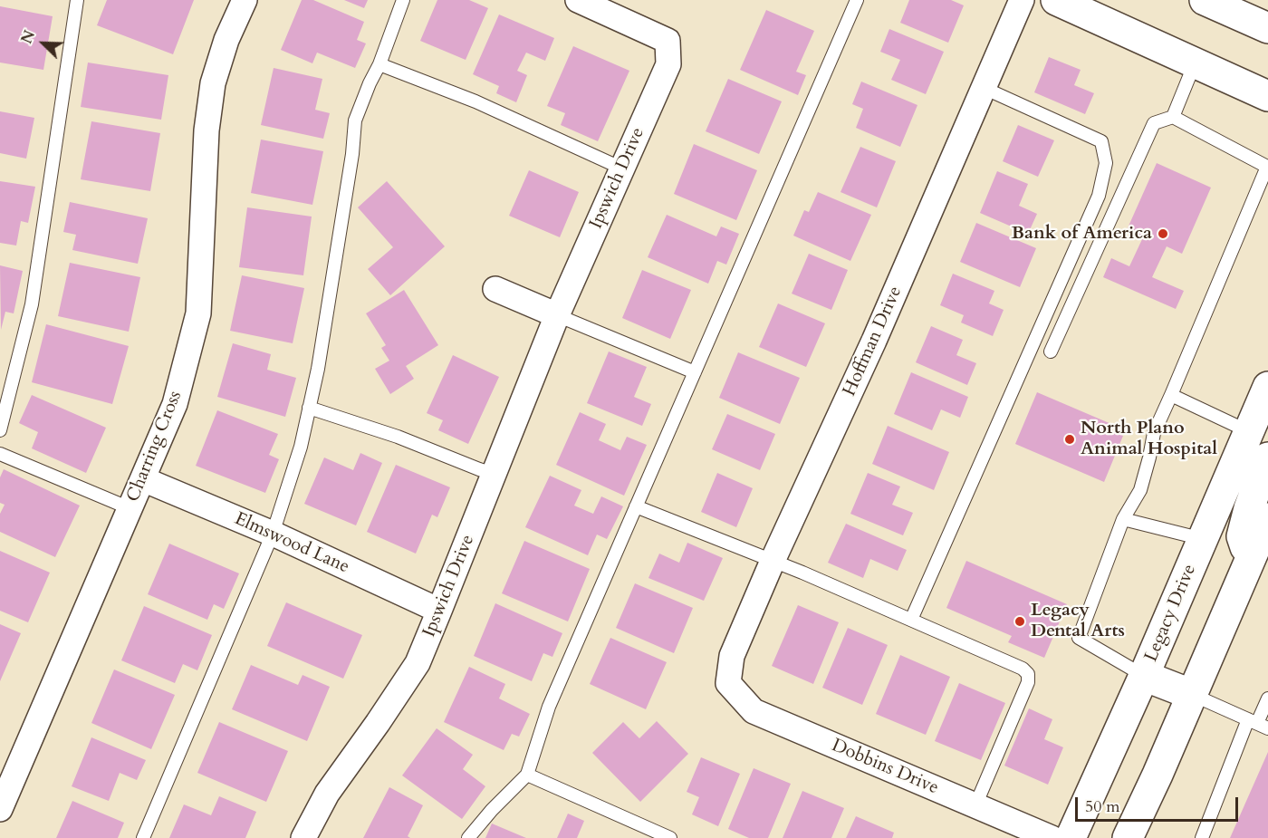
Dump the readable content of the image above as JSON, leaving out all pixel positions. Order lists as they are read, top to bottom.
{
  "streets": {
    "main road": ["Legacy Drive"],
    "street": [
      "Ipswich Drive",
      "Hoffman Drive",
      "Charring Cross",
      "Elmswood Lane",
      "Dobbins Drive"
    ]
  },
  "crossings": [
    ["Ipswich Drive", "Elmswood Lane"],
    ["Hoffman Drive", "Dobbins Drive"],
    ["Charring Cross", "Elmswood Lane"]
  ],
  "places": ["Bank of America", "North Plano Animal Hospital", "Legacy Dental Arts"],
  "scale_bar": "50 m",
  "north": "top left"
}
